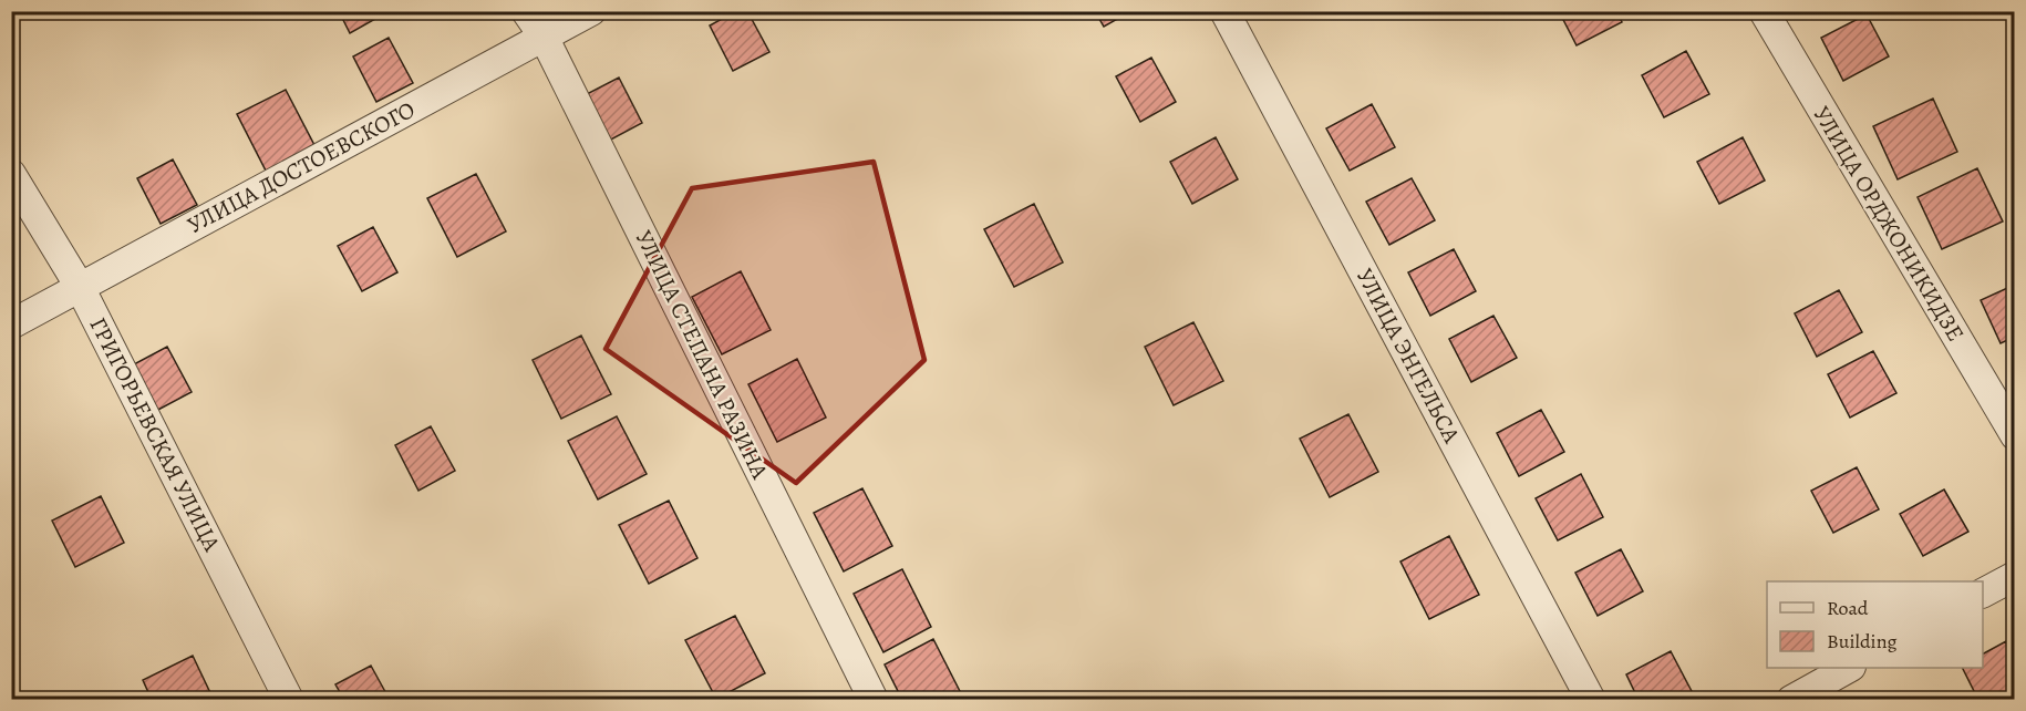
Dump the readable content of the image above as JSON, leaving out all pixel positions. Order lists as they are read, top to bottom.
{
  "streets": {
    "street": [
      "УЛИЦА ДОСТОЕВСКОГО",
      "УЛИЦА ОРДЖОНИКИДЗЕ",
      "УЛИЦА СТЕПАНА РАЗИНА",
      "УЛИЦА ЭНГЕЛЬСА",
      "ГРИГОРЬЕВСКАЯ УЛИЦА"
    ]
  },
  "crossings": [
    ["УЛИЦА ДОСТОЕВСКОГО", "УЛИЦА СТЕПАНА РАЗИНА"],
    ["УЛИЦА ДОСТОЕВСКОГО", "ГРИГОРЬЕВСКАЯ УЛИЦА"]
  ],
  "legend": ["Road", "Building"]
}
